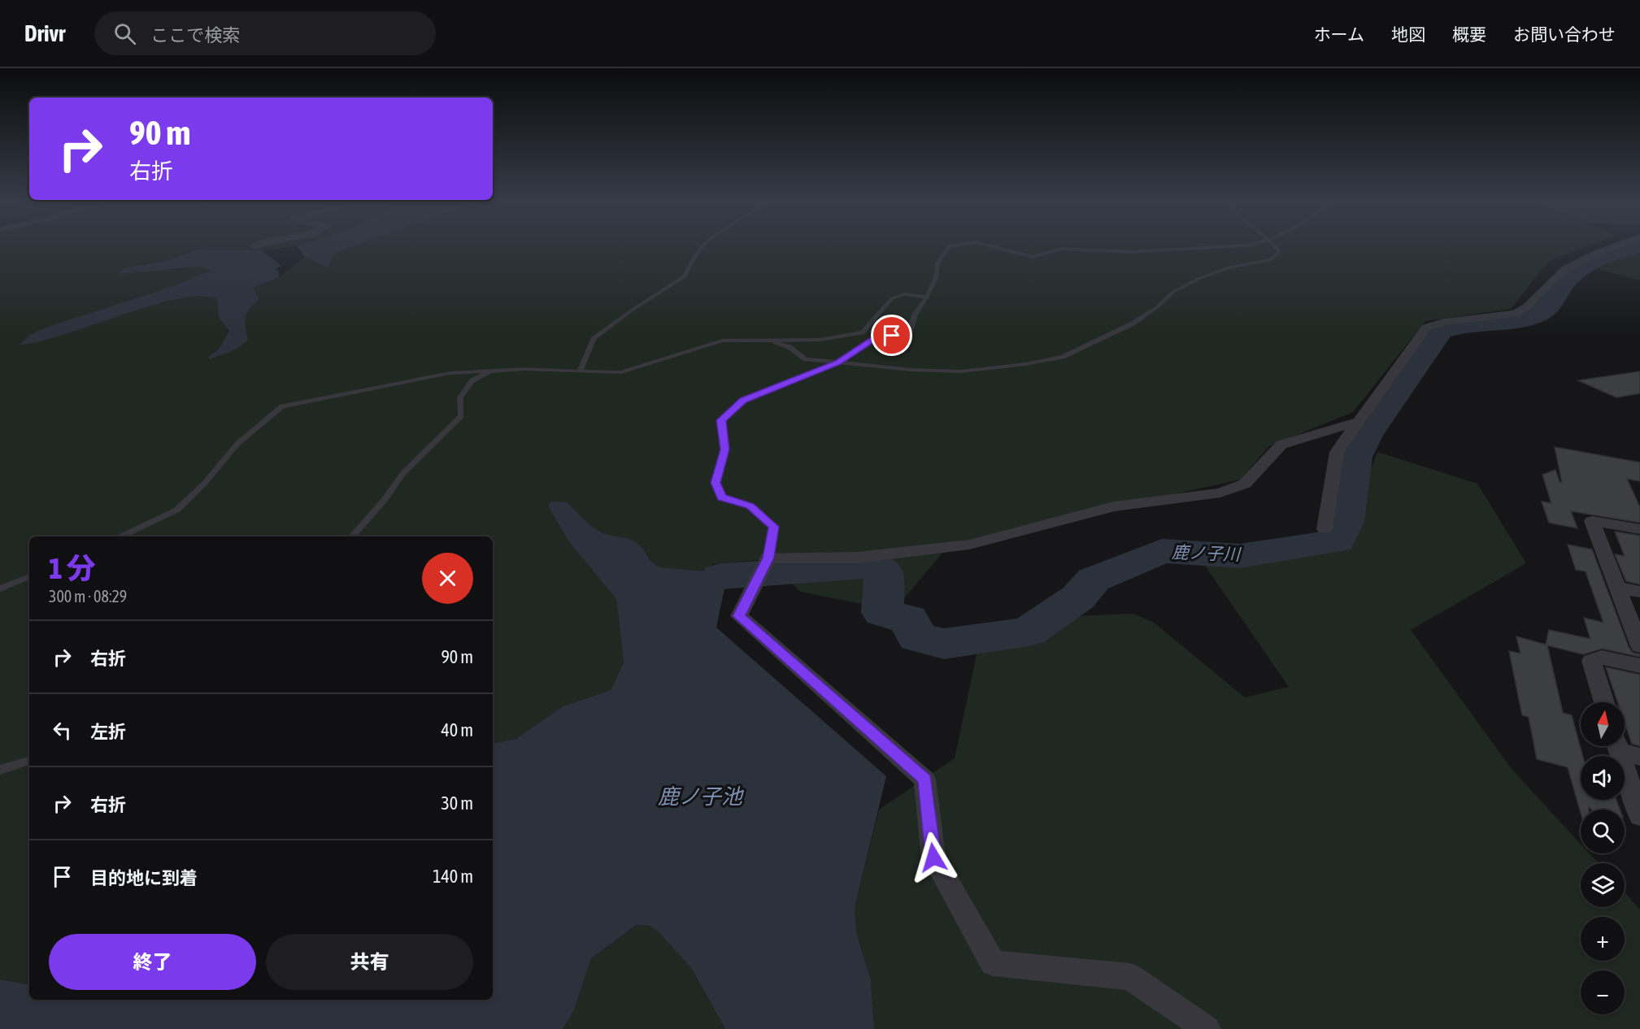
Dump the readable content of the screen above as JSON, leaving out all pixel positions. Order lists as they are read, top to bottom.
{
  "water": ["鹿ノ子川", "鹿ノ子池"],
  "north": "top",
  "page": {
    "header": "Drivr",
    "search": "ここで検索",
    "nav": [
      "ホーム",
      "地図",
      "概要",
      "お問い合わせ"
    ],
    "turn": ["90 m", "右折"],
    "heading": ["1 分", "300 m · 08:29"],
    "list": [
      {
        "name": "右折",
        "value": "90 m"
      },
      {
        "name": "左折",
        "value": "40 m"
      },
      {
        "name": "右折",
        "value": "30 m"
      },
      {
        "name": "目的地に到着",
        "value": "140 m"
      }
    ],
    "map_buttons": ["+", "−"],
    "buttons": ["終了", "共有"]
  }
}
